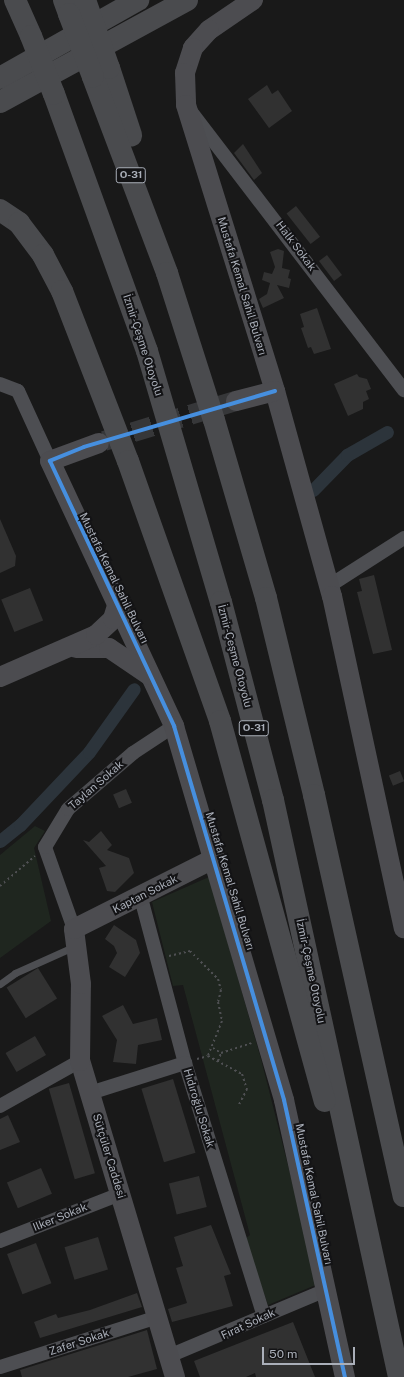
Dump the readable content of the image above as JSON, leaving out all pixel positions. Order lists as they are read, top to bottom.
{
  "streets": {
    "highway": ["O-31", "İzmir-Çeşme Otoyolu"],
    "street": [
      "Halk Sokak",
      "Mustafa Kemal Sahil Bulvarı",
      "Taylan Sokak",
      "Kaptan Sokak",
      "Hıdıroğlu Sokak",
      "Sütçüler Caddesi",
      "Ilker Sokak",
      "Fırat Sokak",
      "Zafer Sokak"
    ]
  },
  "crossings": [
    ["Halk Sokak", "Mustafa Kemal Sahil Bulvarı"],
    ["Mustafa Kemal Sahil Bulvarı", "Taylan Sokak"],
    ["Mustafa Kemal Sahil Bulvarı", "Kaptan Sokak"],
    ["Mustafa Kemal Sahil Bulvarı", "Fırat Sokak"],
    ["Kaptan Sokak", "Hıdıroğlu Sokak"],
    ["Kaptan Sokak", "Sütçüler Caddesi"],
    ["Hıdıroğlu Sokak", "Fırat Sokak"],
    ["Sütçüler Caddesi", "Ilker Sokak"],
    ["Sütçüler Caddesi", "Fırat Sokak"],
    ["Sütçüler Caddesi", "Zafer Sokak"]
  ],
  "scale_bar": "50 m"
}
